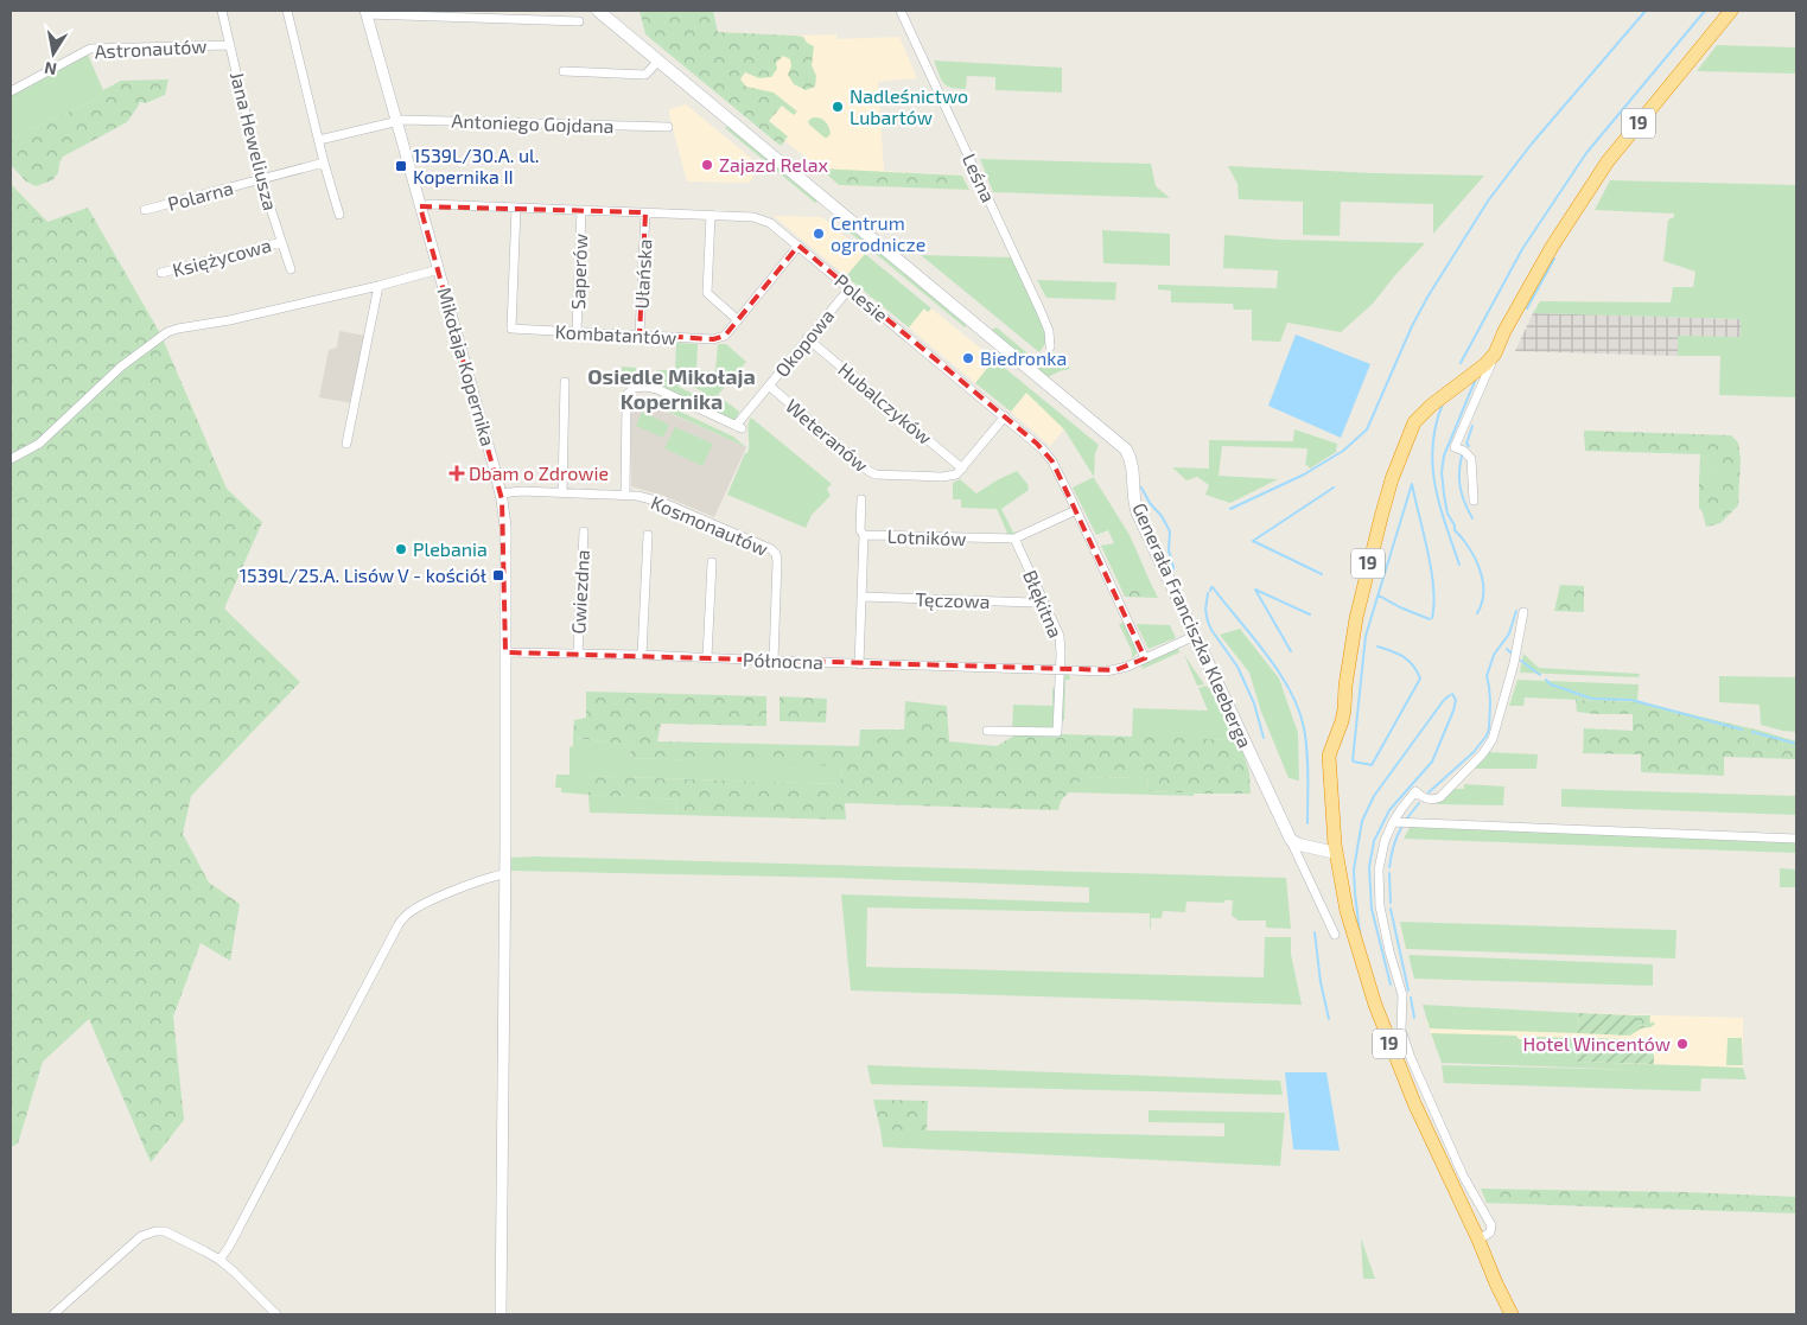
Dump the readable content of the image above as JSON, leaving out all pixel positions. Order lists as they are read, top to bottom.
{
  "streets": {
    "highway": ["19"],
    "main road": ["Generała Franciszka Kleeberga"],
    "street": [
      "Astronautów",
      "Antoniego Gojdana",
      "Jana Heweliusza",
      "Leśna",
      "Polarna",
      "Księżycowa",
      "Saperów",
      "Ułańska",
      "Polesie",
      "Kombatantów",
      "Okopowa",
      "Mikołaja Kopernika",
      "Hubalczyków",
      "Weteranów",
      "Kosmonautów",
      "Lotników",
      "Gwiezdna",
      "Tęczowa",
      "Błękitna",
      "Północna"
    ]
  },
  "crossings": [
    ["Astronautów", "Jana Heweliusza"],
    ["Antoniego Gojdana", "Mikołaja Kopernika"],
    ["Jana Heweliusza", "Polarna"],
    ["Jana Heweliusza", "Księżycowa"],
    ["Saperów", "Polesie"],
    ["Saperów", "Kombatantów"],
    ["Ułańska", "Polesie"],
    ["Ułańska", "Kombatantów"],
    ["Polesie", "Kombatantów"],
    ["Polesie", "Okopowa"],
    ["Polesie", "Mikołaja Kopernika"],
    ["Polesie", "Lotników"],
    ["Polesie", "Północna"],
    ["Okopowa", "Hubalczyków"],
    ["Okopowa", "Weteranów"],
    ["Okopowa", "Kosmonautów"],
    ["Mikołaja Kopernika", "Kosmonautów"],
    ["Mikołaja Kopernika", "Północna"],
    ["Hubalczyków", "Weteranów"],
    ["Kosmonautów", "Północna"],
    ["Lotników", "Tęczowa"],
    ["Lotników", "Błękitna"],
    ["Lotników", "Północna"],
    ["Gwiezdna", "Północna"],
    ["Tęczowa", "Błękitna"],
    ["Błękitna", "Północna"],
    ["Generała Franciszka Kleeberga", "Północna"]
  ],
  "districts": ["Osiedle Mikołaja Kopernika"],
  "places": {
    "other": [
      "Nadleśnictwo Lubartów",
      "Zajazd Relax",
      "Centrum ogrodnicze",
      "Biedronka",
      "Plebania",
      "Hotel Wincentów"
    ],
    "transit": ["1539L/30.A. ul. Kopernika II", "1539L/25.A. Lisów V - kościół"],
    "health": ["Dbam o Zdrowie"]
  },
  "north": "bottom"
}
